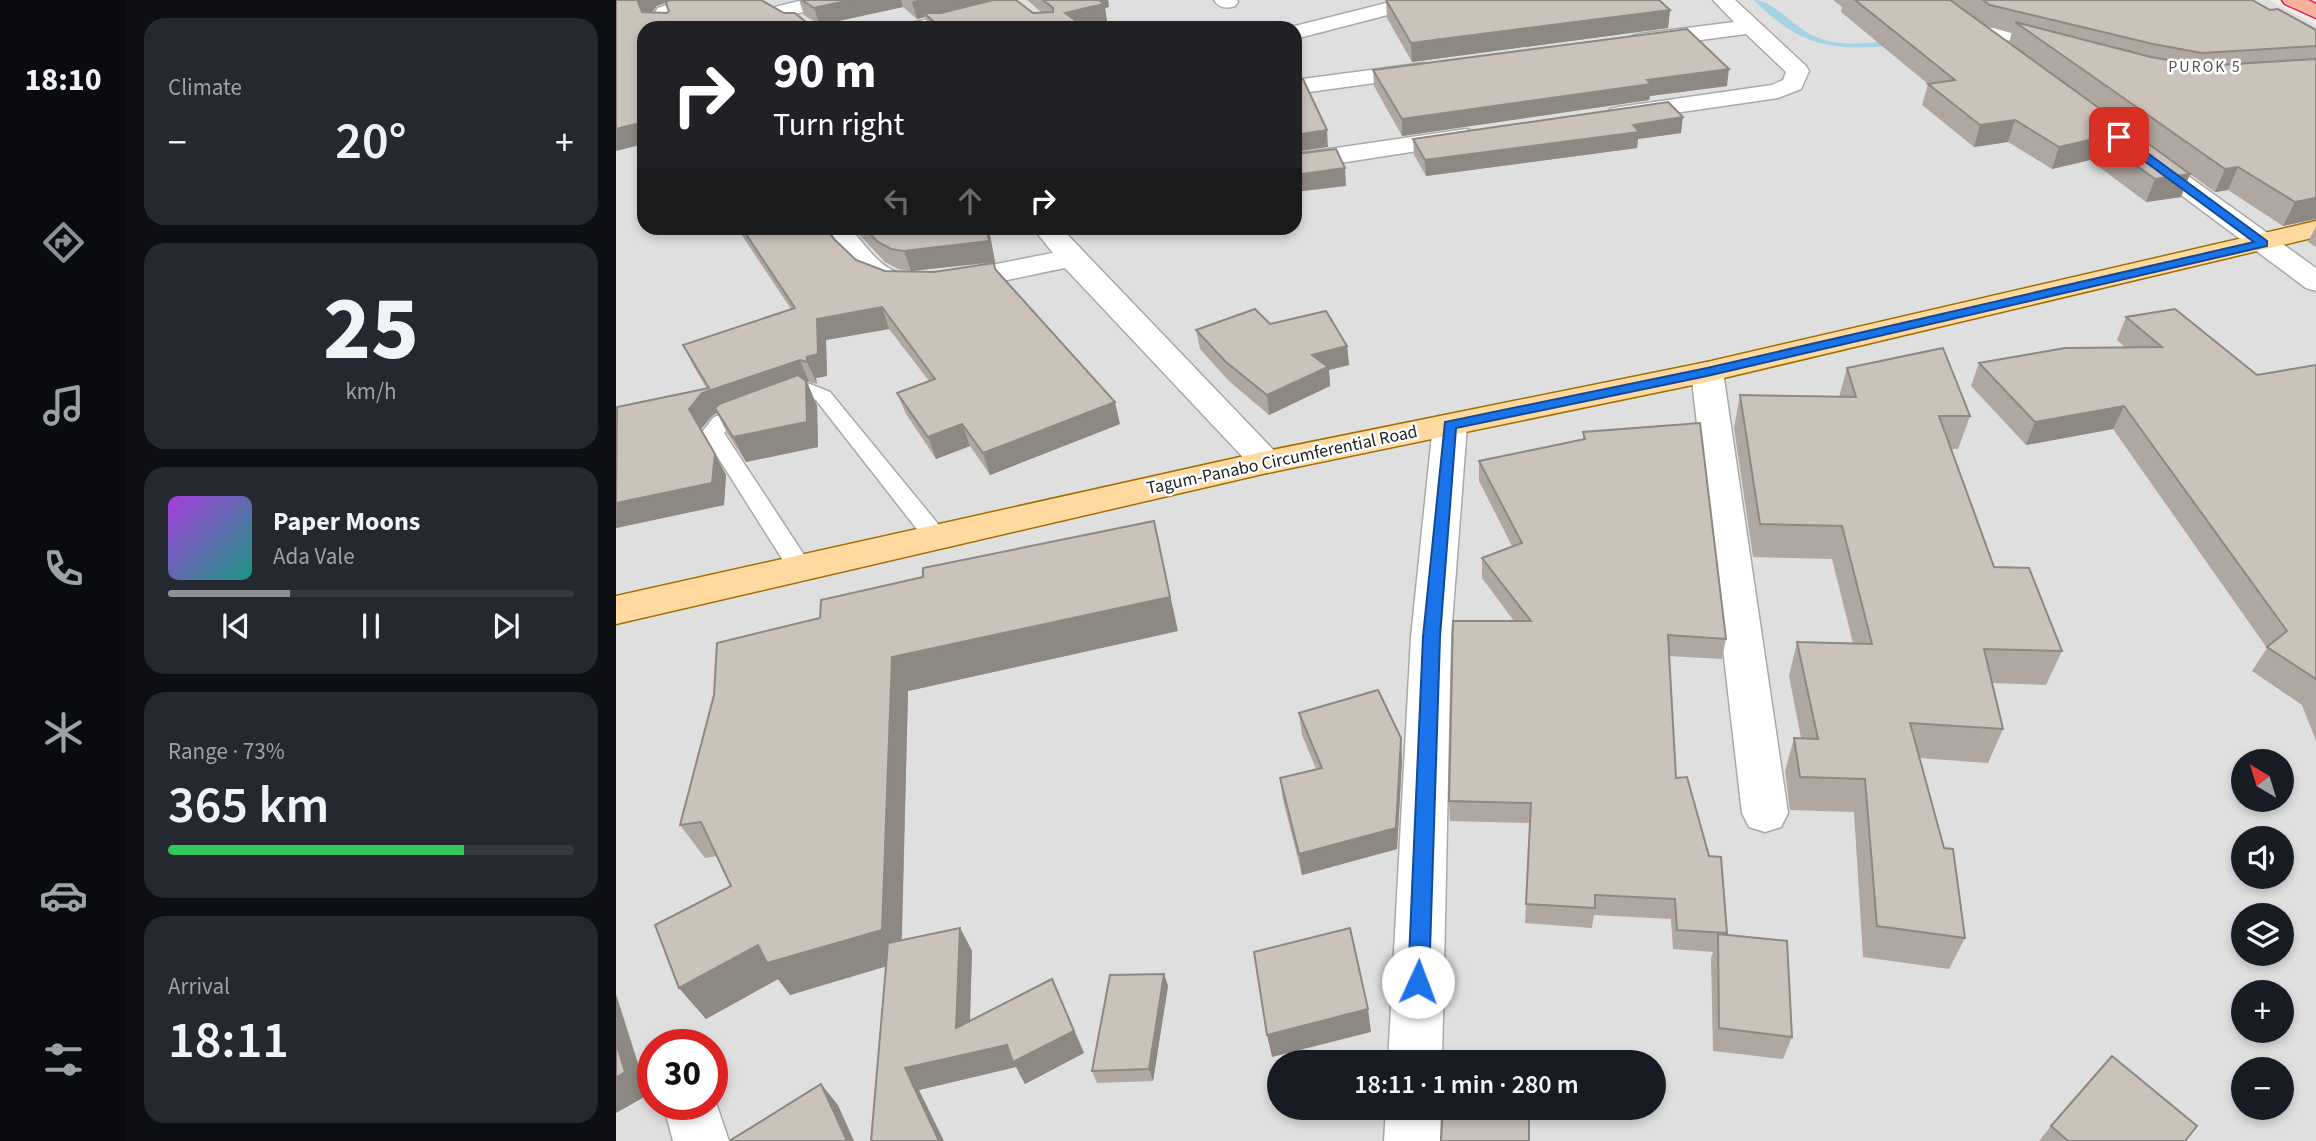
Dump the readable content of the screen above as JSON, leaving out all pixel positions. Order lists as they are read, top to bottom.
{
  "streets": {
    "main road": ["Tagum-Panabo Circumferential Road"]
  },
  "districts": ["PUROK 5"],
  "north": "top left",
  "page": {
    "tabs": "18:10",
    "tile": [
      "Climate",
      ["25", "km/h"],
      ["Range · 73%", "365 km"],
      ["Arrival", "18:11"]
    ],
    "turn": ["90 m", "Turn right"],
    "heat": ["−", "20°", "+"],
    "song": ["Paper Moons", "Ada Vale"],
    "map_buttons": ["+", "−"],
    "limit": "30",
    "trip": "18:11 · 1 min · 280 m"
  }
}
